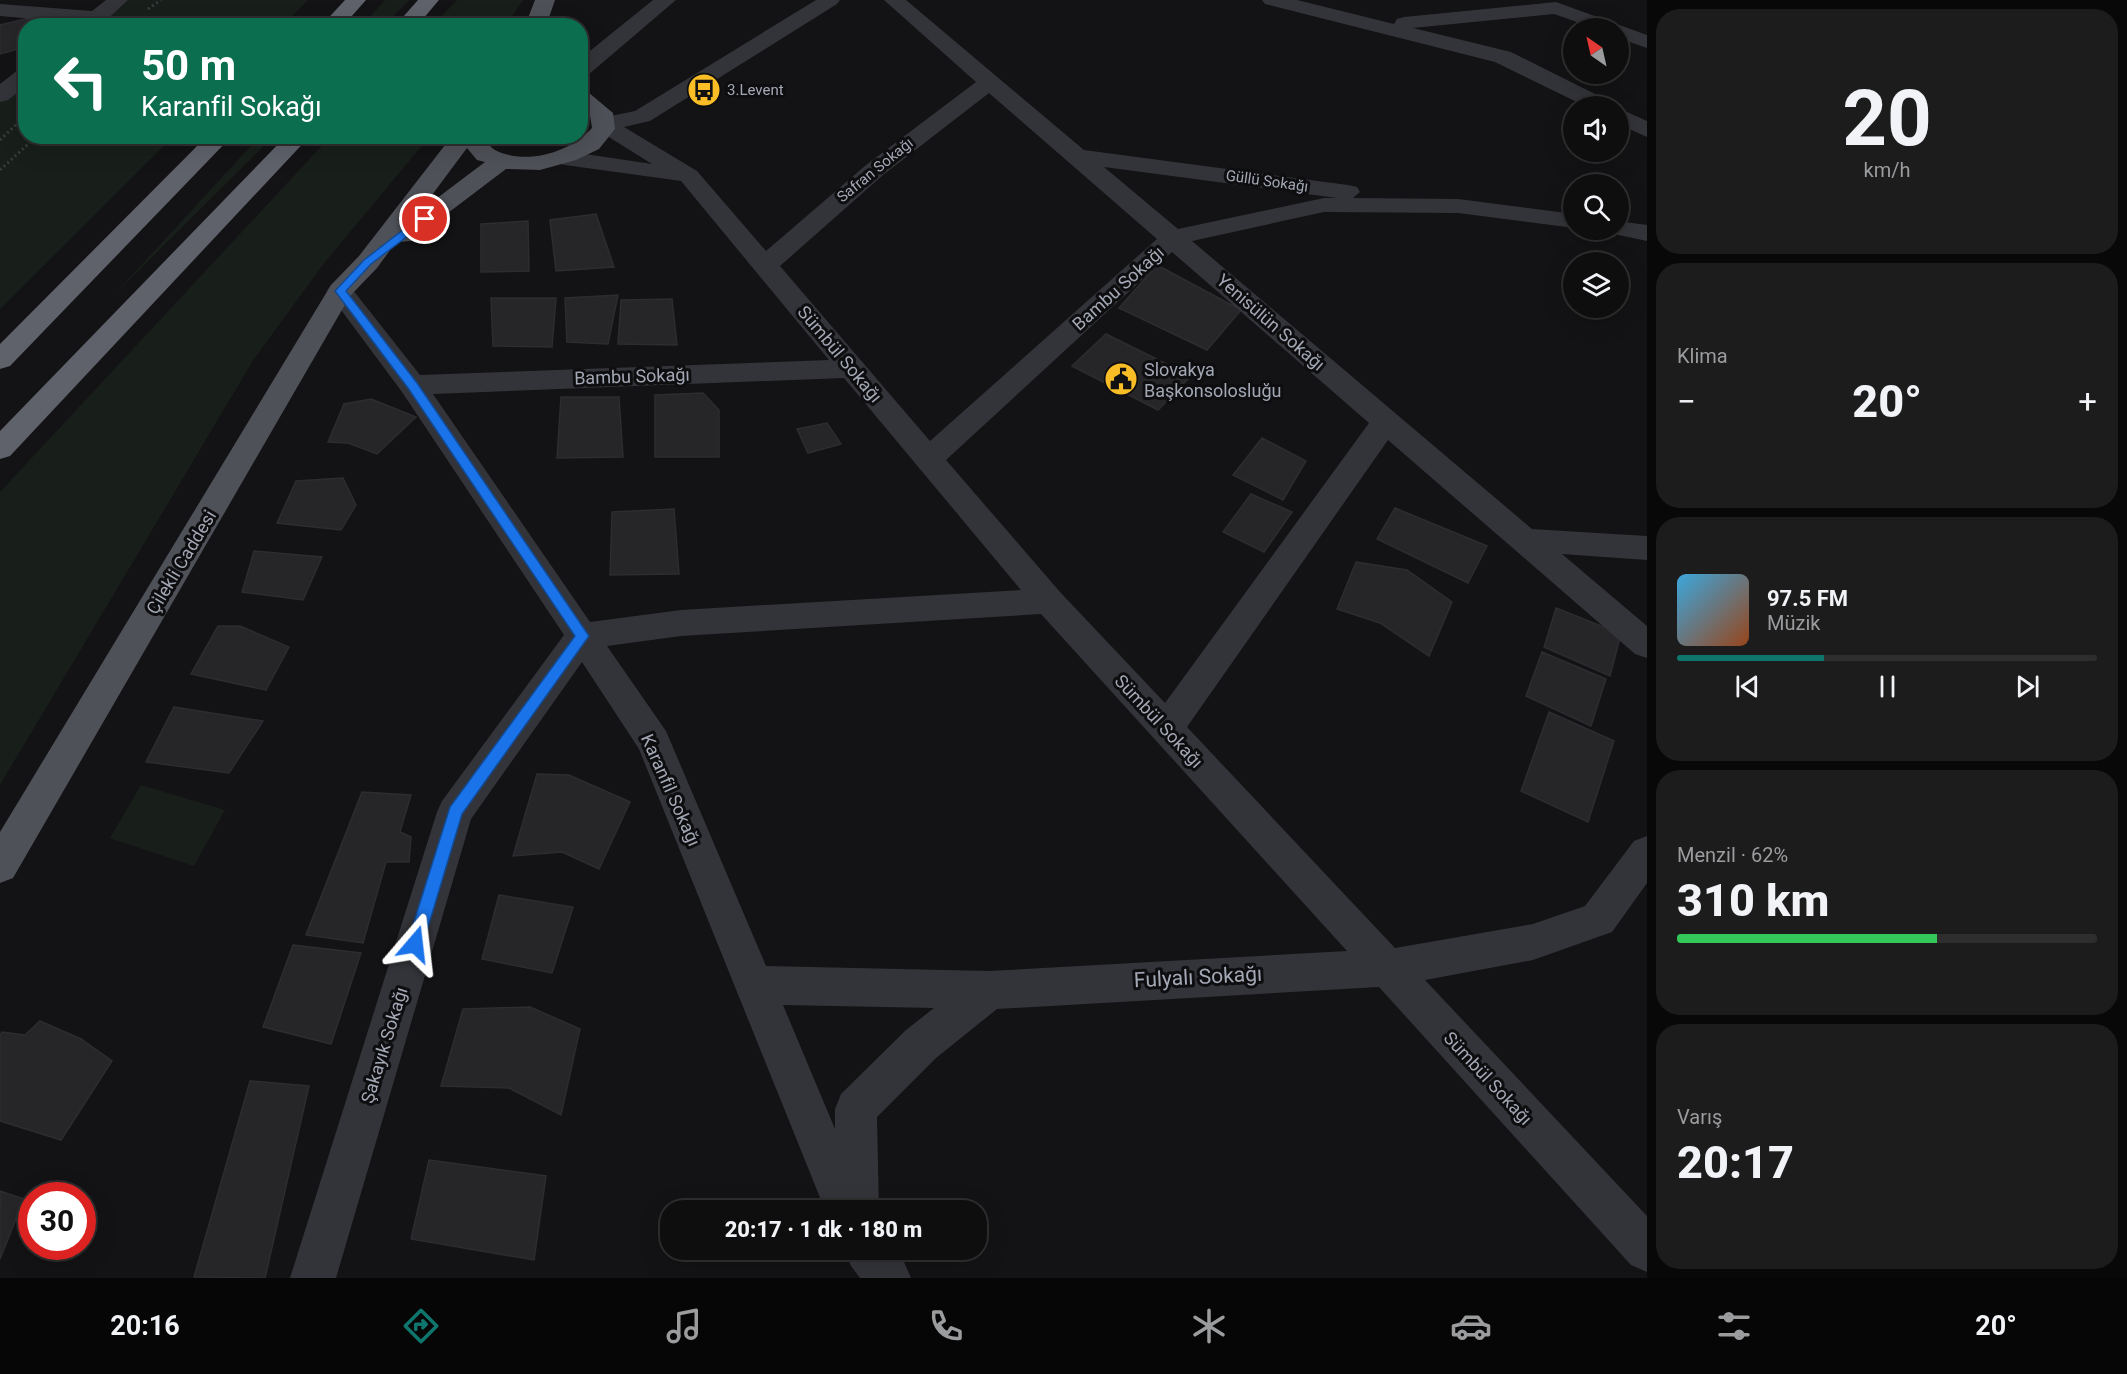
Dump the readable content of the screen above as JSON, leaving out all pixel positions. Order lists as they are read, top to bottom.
{
  "streets": {
    "main road": ["Çilekli Caddesi"],
    "street": [
      "Safran Sokağı",
      "Güllü Sokağı",
      "Bambu Sokağı",
      "Yenisülün Sokağı",
      "Sümbül Sokağı",
      "Karanfil Sokağı",
      "Fulyalı Sokağı",
      "Şakayık Sokağı"
    ]
  },
  "crossings": [
    ["Safran Sokağı", "Yenisülün Sokağı"],
    ["Safran Sokağı", "Sümbül Sokağı"],
    ["Güllü Sokağı", "Bambu Sokağı"],
    ["Güllü Sokağı", "Yenisülün Sokağı"],
    ["Bambu Sokağı", "Yenisülün Sokağı"],
    ["Bambu Sokağı", "Sümbül Sokağı"],
    ["Bambu Sokağı", "Karanfil Sokağı"],
    ["Sümbül Sokağı", "Fulyalı Sokağı"],
    ["Çilekli Caddesi", "Karanfil Sokağı"],
    ["Karanfil Sokağı", "Fulyalı Sokağı"],
    ["Karanfil Sokağı", "Şakayık Sokağı"]
  ],
  "places": {
    "bus stop": ["3.Levent"],
    "public building": ["Slovakya Başkonsolosluğu"]
  },
  "north": "top left",
  "page": {
    "tile": [
      ["20", "km/h"],
      "Klima",
      ["Menzil · 62%", "310 km"],
      ["Varış", "20:17"]
    ],
    "turn": ["50 m", "Karanfil Sokağı"],
    "heat": ["−", "20°", "+"],
    "song": ["97.5 FM", "Müzik"],
    "limit": "30",
    "trip": "20:17 · 1 dk · 180 m",
    "tabs": ["20:16", "20°"]
  }
}
